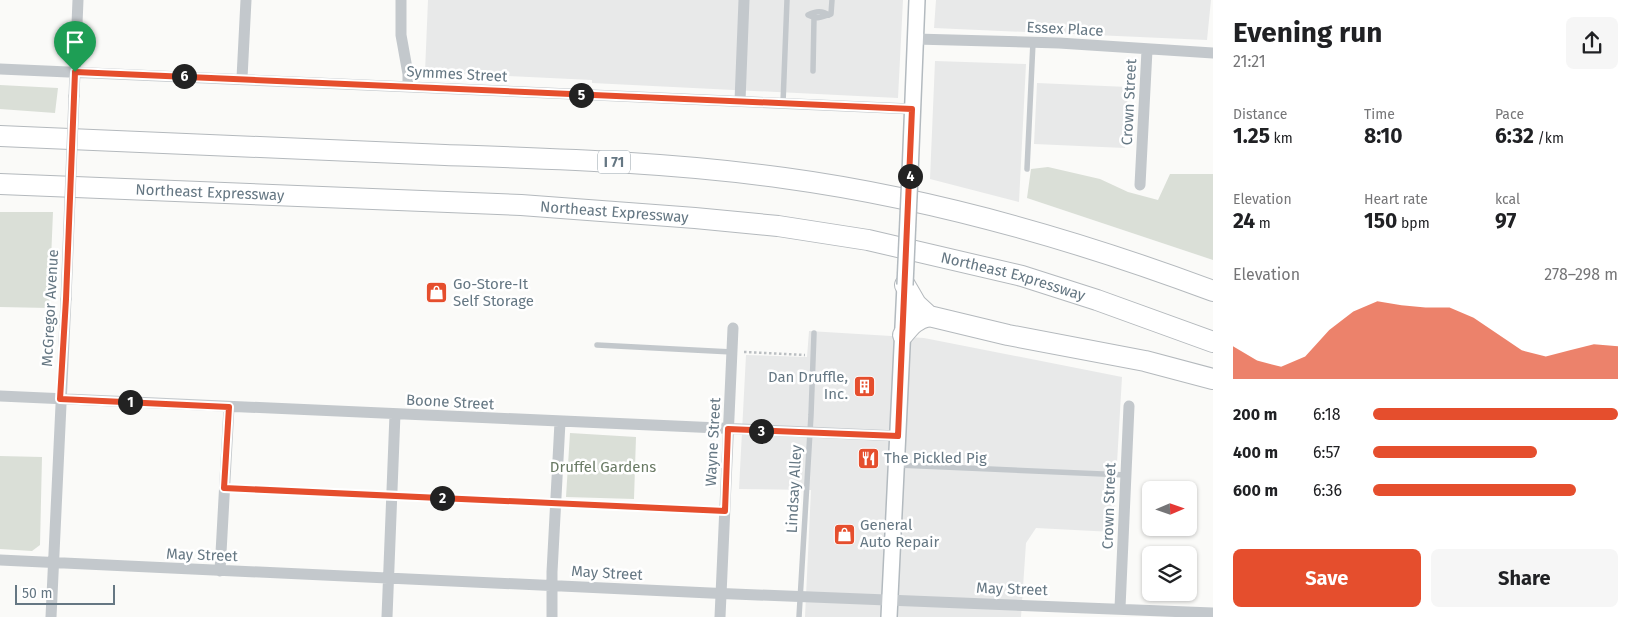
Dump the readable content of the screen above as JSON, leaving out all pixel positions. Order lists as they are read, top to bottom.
{
  "streets": {
    "highway": ["I 71", "Northeast Expressway"],
    "street": [
      "Essex Place",
      "Symmes Street",
      "Crown Street",
      "McGregor Avenue",
      "Boone Street",
      "Wayne Street",
      "May Street"
    ],
    "lane": ["Lindsay Alley"]
  },
  "crossings": [
    ["Essex Place", "Crown Street"],
    ["Symmes Street", "McGregor Avenue"],
    ["Crown Street", "May Street"],
    ["McGregor Avenue", "Boone Street"],
    ["McGregor Avenue", "May Street"],
    ["Boone Street", "Wayne Street"],
    ["Boone Street", "Lindsay Alley"],
    ["Wayne Street", "May Street"],
    ["Lindsay Alley", "May Street"]
  ],
  "parks": ["Druffel Gardens"],
  "places": {
    "shop": ["Go-Store-It Self Storage", "General Auto Repair"],
    "building": ["Dan Druffle, Inc."],
    "restaurant": ["The Pickled Pig"]
  },
  "scale_bar": "50 m",
  "north": "right",
  "page": {
    "heading": ["Evening run", "21:21"],
    "pins": [
      "6",
      "5",
      "4",
      "1",
      "3",
      "2"
    ],
    "stats": [
      ["Distance", "1.25 km"],
      ["Time", "8:10"],
      ["Pace", "6:32 /km"],
      ["Elevation", "24 m"],
      ["Heart rate", "150 bpm"],
      ["kcal", "97"]
    ],
    "chart": ["Elevation", "278–298 m"],
    "list": [
      {
        "name": "200 m",
        "note": "6:18"
      },
      {
        "name": "400 m",
        "note": "6:57"
      },
      {
        "name": "600 m",
        "note": "6:36"
      }
    ],
    "buttons": ["Save", "Share"],
    "scale": "50 m"
  }
}
